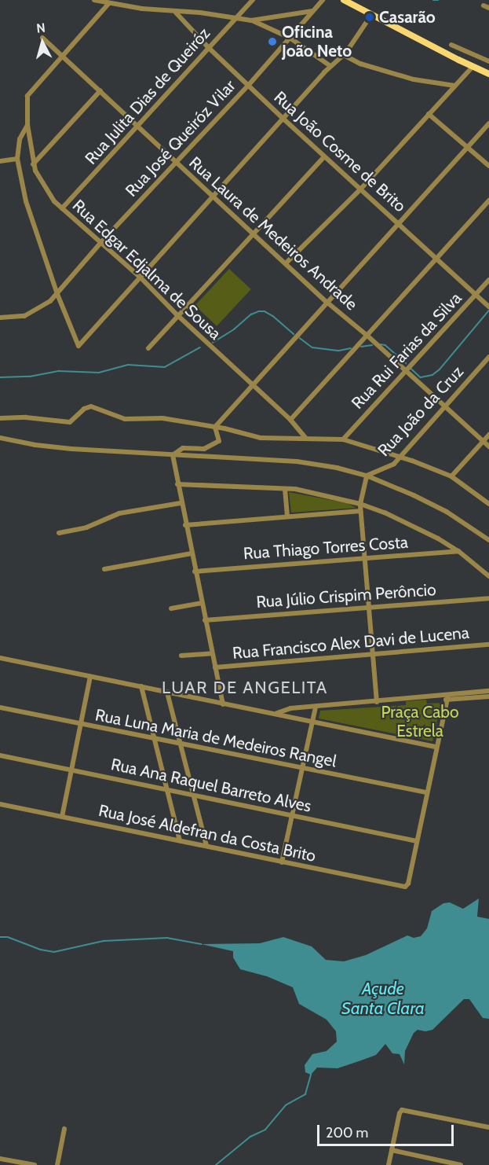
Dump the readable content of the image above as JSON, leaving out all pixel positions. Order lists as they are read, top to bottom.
{
  "streets": {
    "street": [
      "Rua Julita Dias de Queiróz",
      "Rua José Queiróz Vilar",
      "Rua João Cosme de Brito",
      "Rua Laura de Medeiros Andrade",
      "Rua Edgar Edjalma de Sousa",
      "Rua Rui Farias da Silva",
      "Rua João da Cruz",
      "Rua Thiago Torres Costa",
      "Rua Júlio Crispim Perôncio",
      "Rua Francisco Alex Davi de Lucena",
      "Rua Luna Maria de Medeiros Rangel",
      "Rua Ana Raquel Barreto Alves",
      "Rua José Aldefran da Costa Brito"
    ]
  },
  "crossings": [
    ["Rua Julita Dias de Queiróz", "Rua João Cosme de Brito"],
    ["Rua Julita Dias de Queiróz", "Rua Laura de Medeiros Andrade"],
    ["Rua Julita Dias de Queiróz", "Rua Edgar Edjalma de Sousa"],
    ["Rua José Queiróz Vilar", "Rua João Cosme de Brito"],
    ["Rua José Queiróz Vilar", "Rua Laura de Medeiros Andrade"],
    ["Rua José Queiróz Vilar", "Rua Edgar Edjalma de Sousa"],
    ["Rua João Cosme de Brito", "Rua Rui Farias da Silva"],
    ["Rua Laura de Medeiros Andrade", "Rua Edgar Edjalma de Sousa"],
    ["Rua Laura de Medeiros Andrade", "Rua Rui Farias da Silva"],
    ["Rua Laura de Medeiros Andrade", "Rua João da Cruz"],
    ["Rua Ana Raquel Barreto Alves", "Rua José Aldefran da Costa Brito"]
  ],
  "districts": ["LUAR DE ANGELITA"],
  "water": ["Açude Santa Clara"],
  "parks": ["Praça Cabo Estrela"],
  "places": ["Casarão", "Oficina João Neto"],
  "scale_bar": "200 m",
  "north": "top"
}
